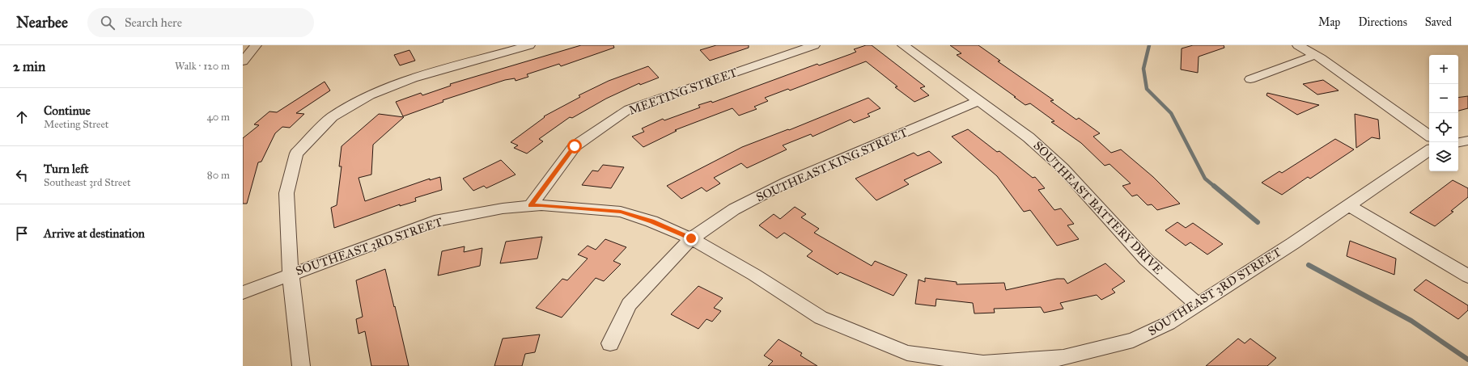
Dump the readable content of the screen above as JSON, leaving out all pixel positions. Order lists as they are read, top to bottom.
{
  "streets": {
    "street": [
      "MEETING STREET",
      "SOUTHEAST KING STREET",
      "SOUTHEAST BATTERY DRIVE",
      "SOUTHEAST 3RD STREET"
    ]
  },
  "crossings": [
    ["MEETING STREET", "SOUTHEAST 3RD STREET"],
    ["SOUTHEAST KING STREET", "SOUTHEAST BATTERY DRIVE"],
    ["SOUTHEAST KING STREET", "SOUTHEAST 3RD STREET"],
    ["SOUTHEAST BATTERY DRIVE", "SOUTHEAST 3RD STREET"]
  ],
  "page": {
    "header": "Nearbee",
    "search": "Search here",
    "nav": ["Map", "Directions", "Saved"],
    "heading": ["2 min", "Walk · 120 m"],
    "map_buttons": ["+", "−"],
    "list": [
      ["Continue", "Meeting Street", "40 m"],
      ["Turn left", "Southeast 3rd Street", "80 m"],
      "Arrive at destination"
    ]
  }
}
